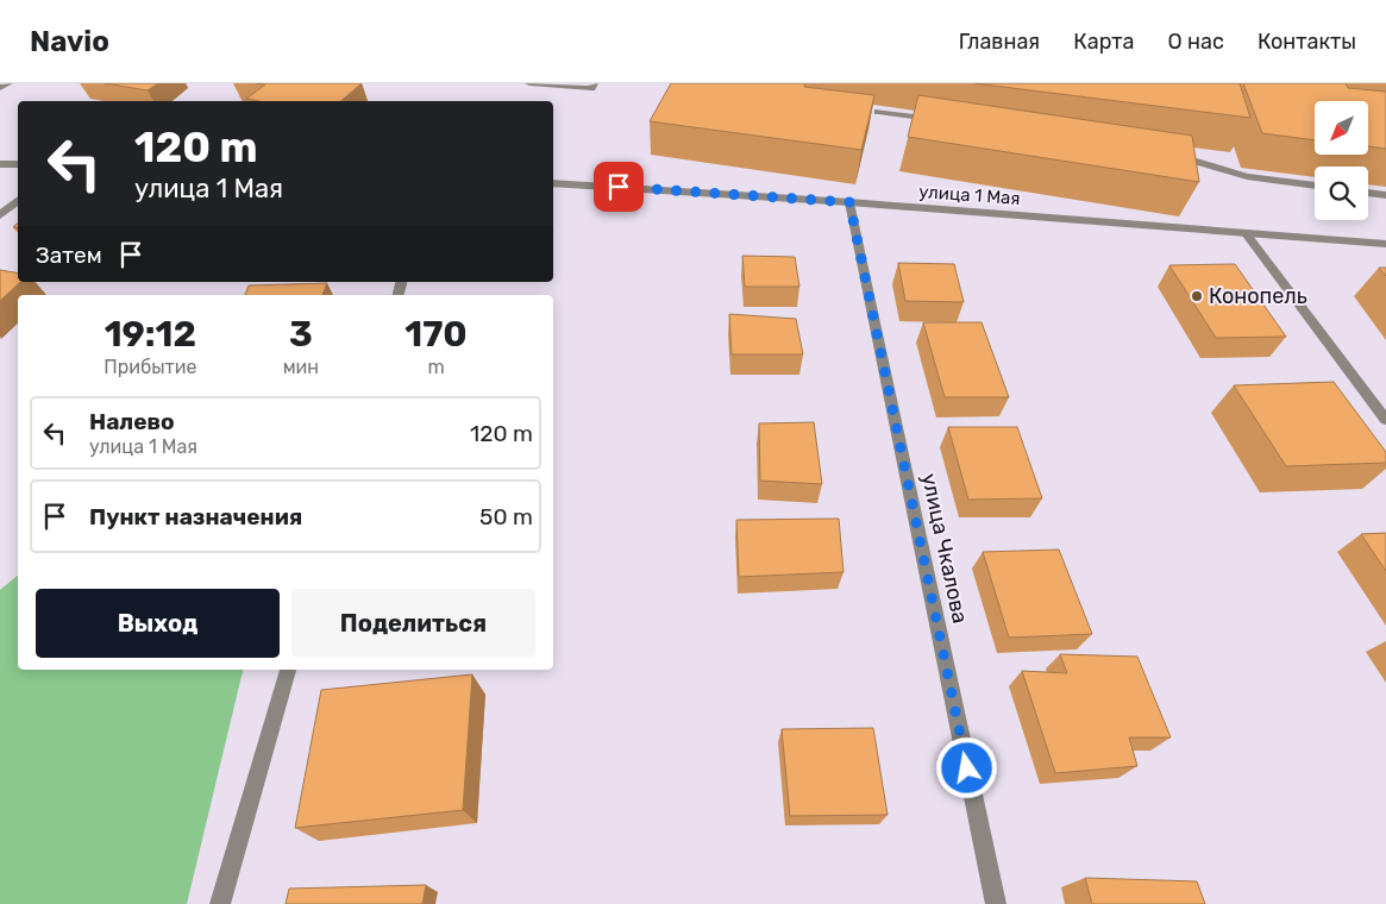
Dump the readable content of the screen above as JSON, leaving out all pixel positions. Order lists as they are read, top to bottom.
{
  "streets": {
    "street": ["улица 1 Мая", "улица Чкалова"]
  },
  "crossings": [
    ["улица 1 Мая", "улица Чкалова"]
  ],
  "places": ["Конопель"],
  "north": "bottom left",
  "page": {
    "header": "Navio",
    "nav": [
      "Главная",
      "Карта",
      "О нас",
      "Контакты"
    ],
    "turn": ["120 m", "улица 1 Мая"],
    "then": "Затем",
    "eta": [
      "19:12",
      "Прибытие",
      "3",
      "мин",
      "170",
      "m"
    ],
    "list": [
      {
        "name": "Налево",
        "note": "улица 1 Мая",
        "value": "120 m"
      },
      {
        "name": "Пункт назначения",
        "value": "50 m"
      }
    ],
    "buttons": ["Выход", "Поделиться"]
  }
}
